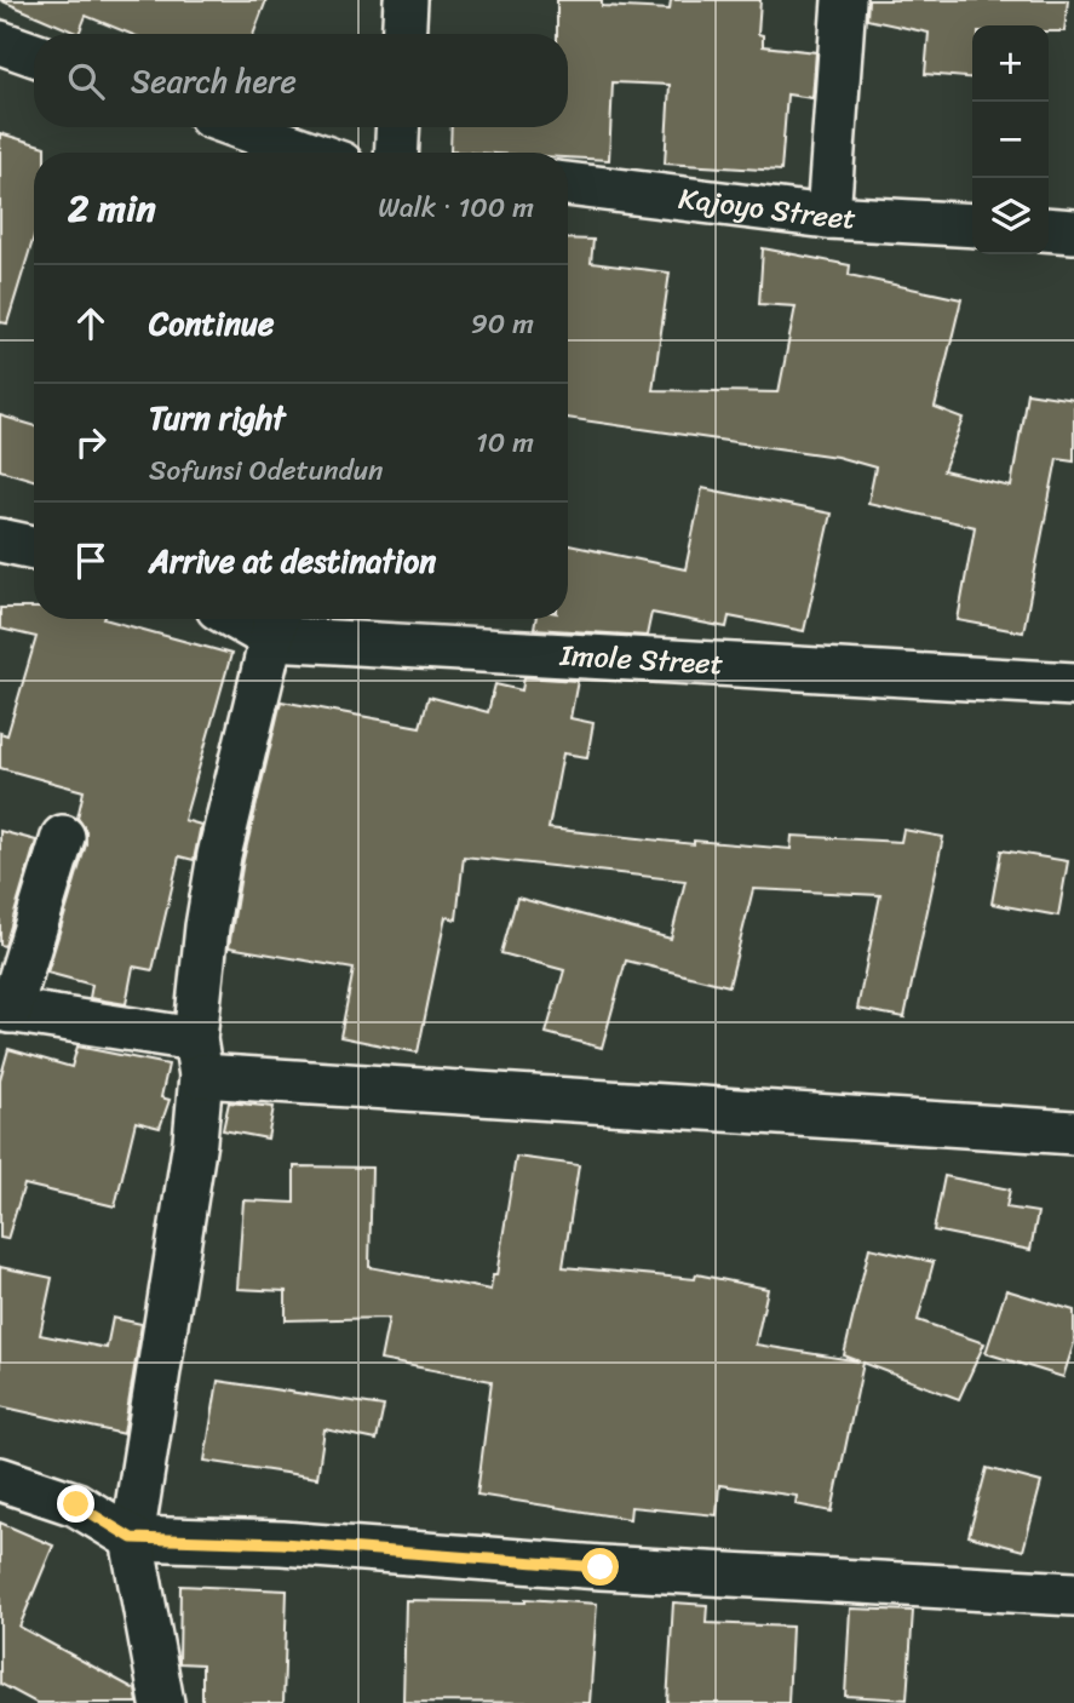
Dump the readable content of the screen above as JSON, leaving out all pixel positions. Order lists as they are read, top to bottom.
{
  "streets": {
    "street": ["Kajoyo Street", "Imole Street"]
  },
  "page": {
    "map_buttons": ["+", "−"],
    "search": "Search here",
    "heading": ["2 min", "Walk · 100 m"],
    "list": [
      ["Continue", "90 m"],
      ["Turn right", "Sofunsi Odetundun", "10 m"],
      "Arrive at destination"
    ]
  }
}
